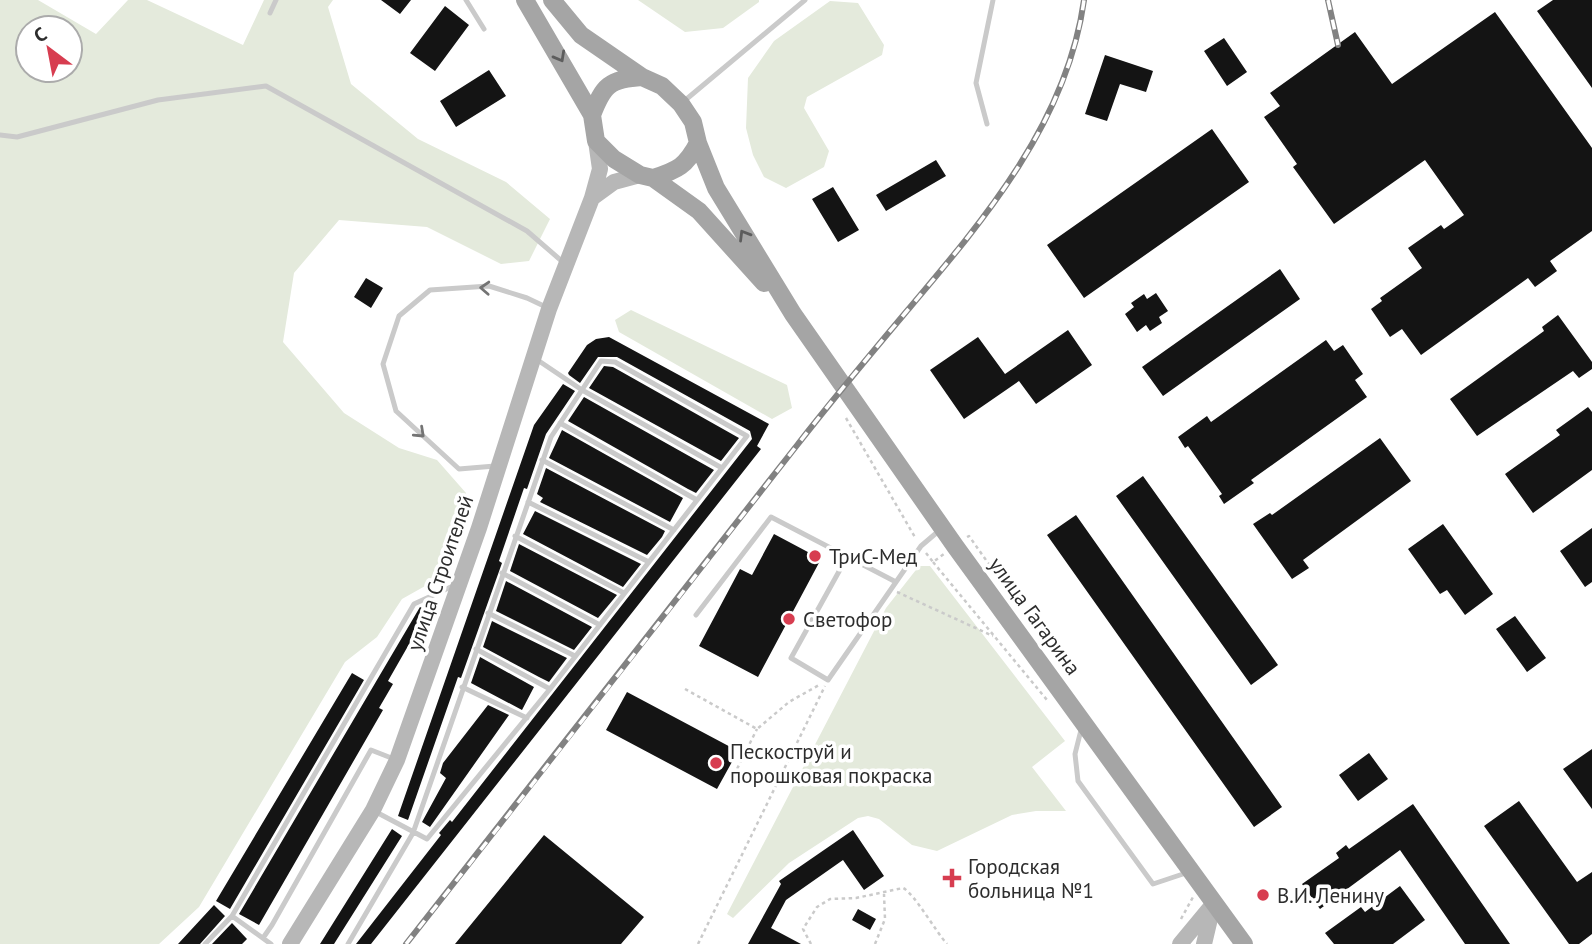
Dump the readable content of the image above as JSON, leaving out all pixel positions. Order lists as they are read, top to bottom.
{
  "streets": {
    "main road": ["улица Строителей", "улица Гагарина"]
  },
  "places": {
    "other": [
      "ТриС-Мед",
      "Светофор",
      "Пескоструй и порошковая покраска",
      "В.И. Ленину"
    ],
    "health": ["Городская больница №1"]
  },
  "north": "top left"
}
